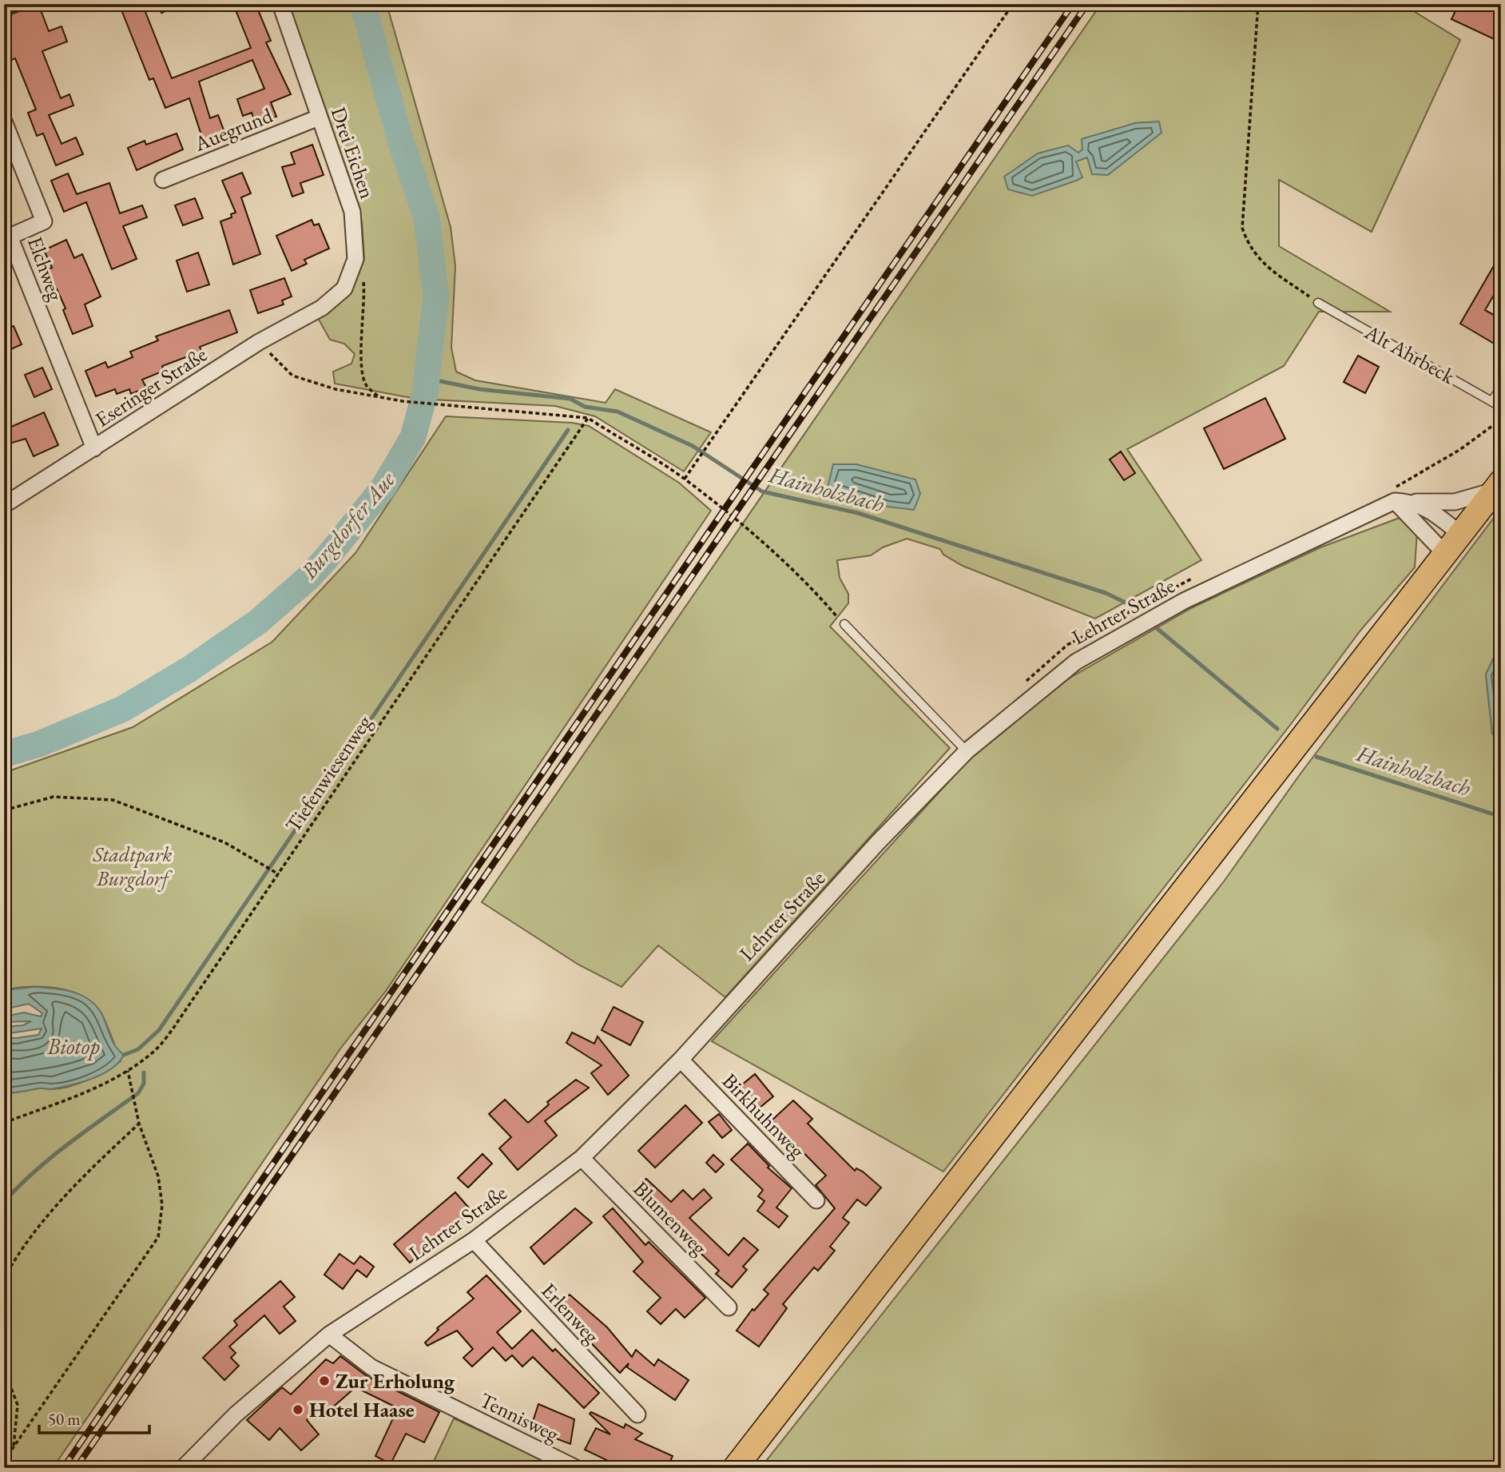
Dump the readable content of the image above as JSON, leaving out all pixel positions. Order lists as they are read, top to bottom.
{
  "streets": {
    "street": [
      "Auegrund",
      "Drei Eichen",
      "Elchweg",
      "Eseringer Straße",
      "Lehrter Straße",
      "Birkhuhnweg",
      "Blumenweg",
      "Erlenweg",
      "Tennisweg"
    ],
    "lane": ["Alt Ahrbeck"],
    "path": ["Tiefenwiesenweg"]
  },
  "crossings": [
    ["Auegrund", "Drei Eichen"],
    ["Drei Eichen", "Eseringer Straße"],
    ["Elchweg", "Eseringer Straße"],
    ["Lehrter Straße", "Birkhuhnweg"],
    ["Lehrter Straße", "Blumenweg"],
    ["Lehrter Straße", "Erlenweg"],
    ["Lehrter Straße", "Tennisweg"]
  ],
  "water": ["Hainholzbach", "Burgdorfer Aue", "Biotop"],
  "parks": ["Stadtpark Burgdorf"],
  "places": ["Zur Erholung", "Hotel Haase"],
  "scale_bar": "50 m"
}
